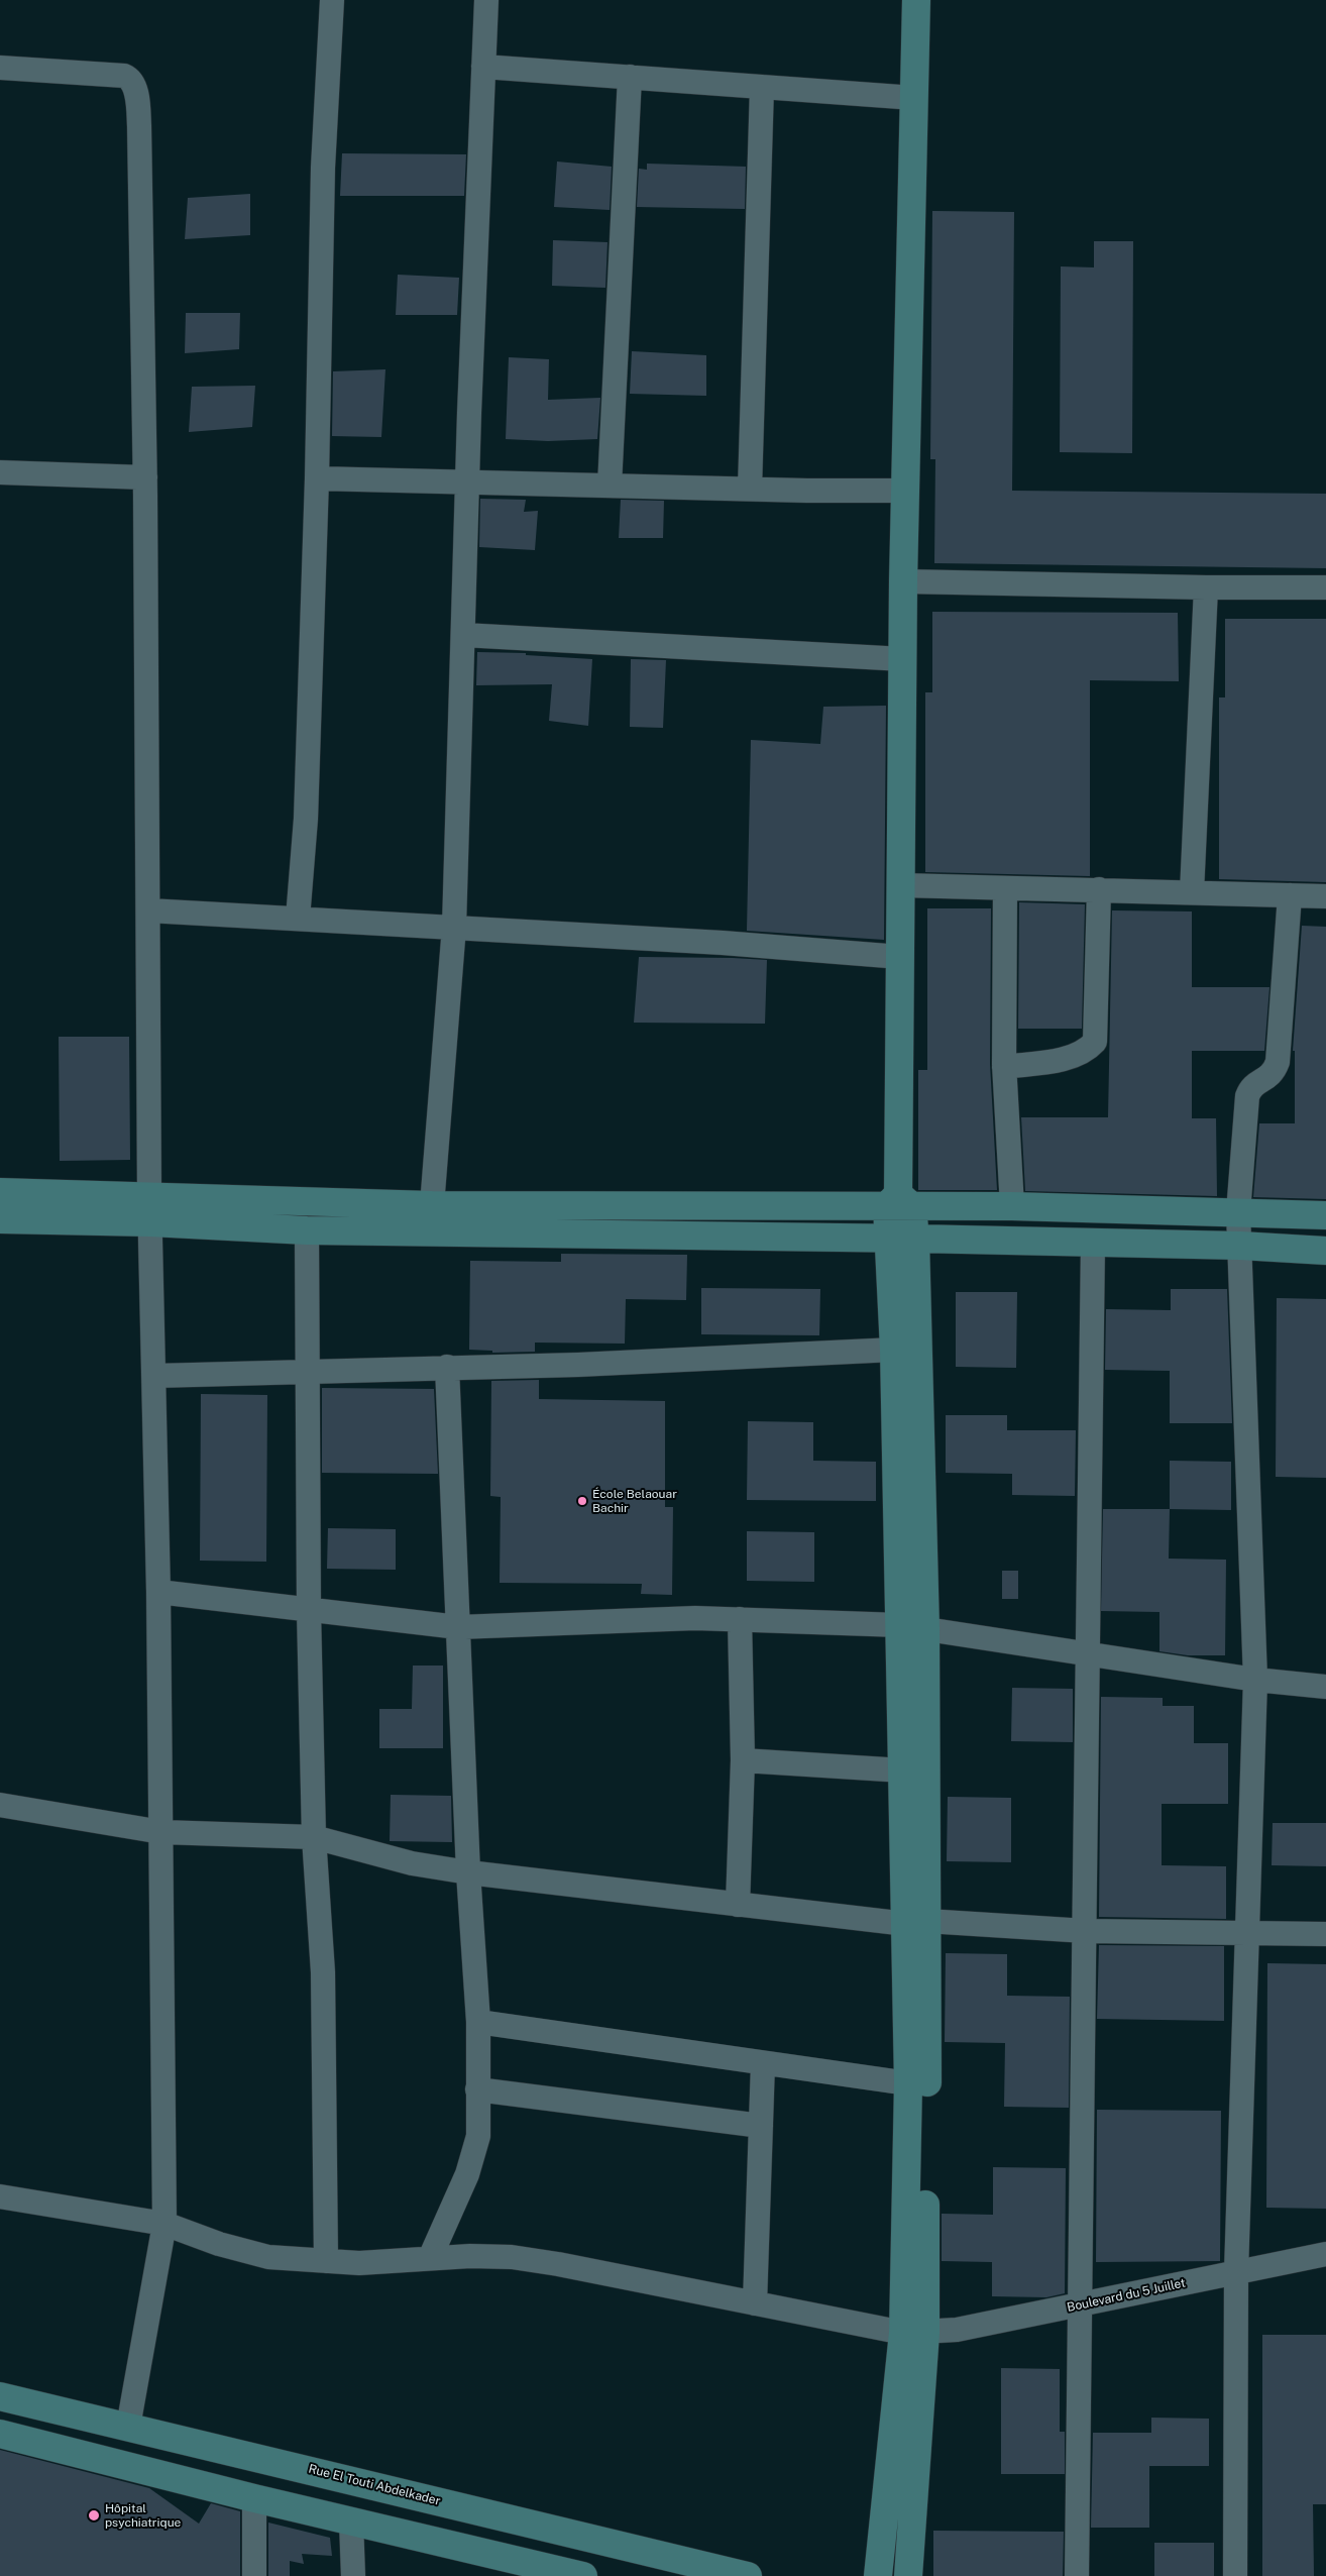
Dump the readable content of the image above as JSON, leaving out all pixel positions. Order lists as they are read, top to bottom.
{
  "streets": {
    "street": ["Boulevard du 5 Juillet", "Rue El Touti Abdelkader"]
  },
  "places": ["École Belaouar Bachir", "Hôpital psychiatrique"]
}
